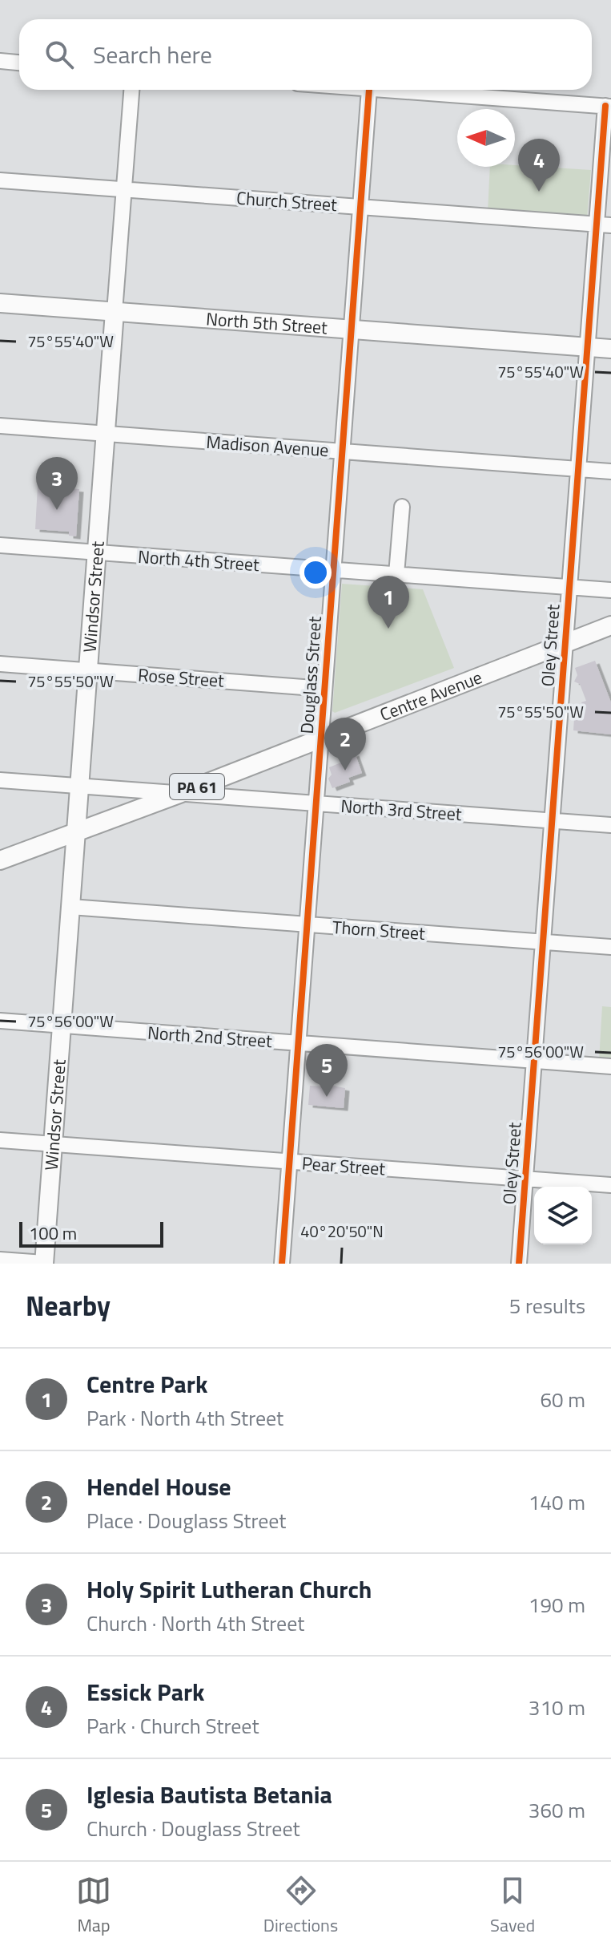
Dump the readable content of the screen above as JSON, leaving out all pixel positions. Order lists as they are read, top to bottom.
{
  "streets": {
    "main road": [
      "North 5th Street",
      "Windsor Street",
      "Centre Avenue",
      "PA 61"
    ],
    "street": [
      "Church Street",
      "Madison Avenue",
      "North 4th Street",
      "Oley Street",
      "Douglass Street",
      "Rose Street",
      "North 3rd Street",
      "Thorn Street",
      "North 2nd Street",
      "Pear Street"
    ]
  },
  "crossings": [
    ["Church Street", "Windsor Street"],
    ["Church Street", "Oley Street"],
    ["Church Street", "Douglass Street"],
    ["North 5th Street", "Windsor Street"],
    ["North 5th Street", "Oley Street"],
    ["North 5th Street", "Douglass Street"],
    ["Madison Avenue", "Windsor Street"],
    ["Madison Avenue", "Oley Street"],
    ["Madison Avenue", "Douglass Street"],
    ["North 4th Street", "Windsor Street"],
    ["North 4th Street", "Oley Street"],
    ["North 4th Street", "Douglass Street"],
    ["Windsor Street", "Rose Street"],
    ["Windsor Street", "Centre Avenue"],
    ["Windsor Street", "North 3rd Street"],
    ["Windsor Street", "Thorn Street"],
    ["Windsor Street", "North 2nd Street"],
    ["Windsor Street", "Pear Street"],
    ["Oley Street", "Centre Avenue"],
    ["Oley Street", "North 3rd Street"],
    ["Oley Street", "Thorn Street"],
    ["Oley Street", "North 2nd Street"],
    ["Oley Street", "Pear Street"],
    ["Douglass Street", "Rose Street"],
    ["Douglass Street", "Centre Avenue"],
    ["Douglass Street", "North 3rd Street"],
    ["Douglass Street", "Thorn Street"],
    ["Douglass Street", "North 2nd Street"],
    ["Douglass Street", "Pear Street"],
    ["Centre Avenue", "North 3rd Street"]
  ],
  "scale_bar": "100 m",
  "north": "left",
  "page": {
    "search": "Search here",
    "pins": [
      "4",
      "3",
      "1",
      "2",
      "5"
    ],
    "scale": "100 m",
    "heading": ["Nearby", "5 results"],
    "list": [
      {
        "mark": "1",
        "name": "Centre Park",
        "note": "Park · North 4th Street",
        "value": "60 m"
      },
      {
        "mark": "2",
        "name": "Hendel House",
        "note": "Place · Douglass Street",
        "value": "140 m"
      },
      {
        "mark": "3",
        "name": "Holy Spirit Lutheran Church",
        "note": "Church · North 4th Street",
        "value": "190 m"
      },
      {
        "mark": "4",
        "name": "Essick Park",
        "note": "Park · Church Street",
        "value": "310 m"
      },
      {
        "mark": "5",
        "name": "Iglesia Bautista Betania",
        "note": "Church · Douglass Street",
        "value": "360 m"
      }
    ],
    "nav": ["Map", "Directions", "Saved"]
  },
  "coordinates": [
    "75°55'40\"W",
    "75°55'50\"W",
    "75°56'00\"W",
    "40°20'50\"N"
  ]
}
